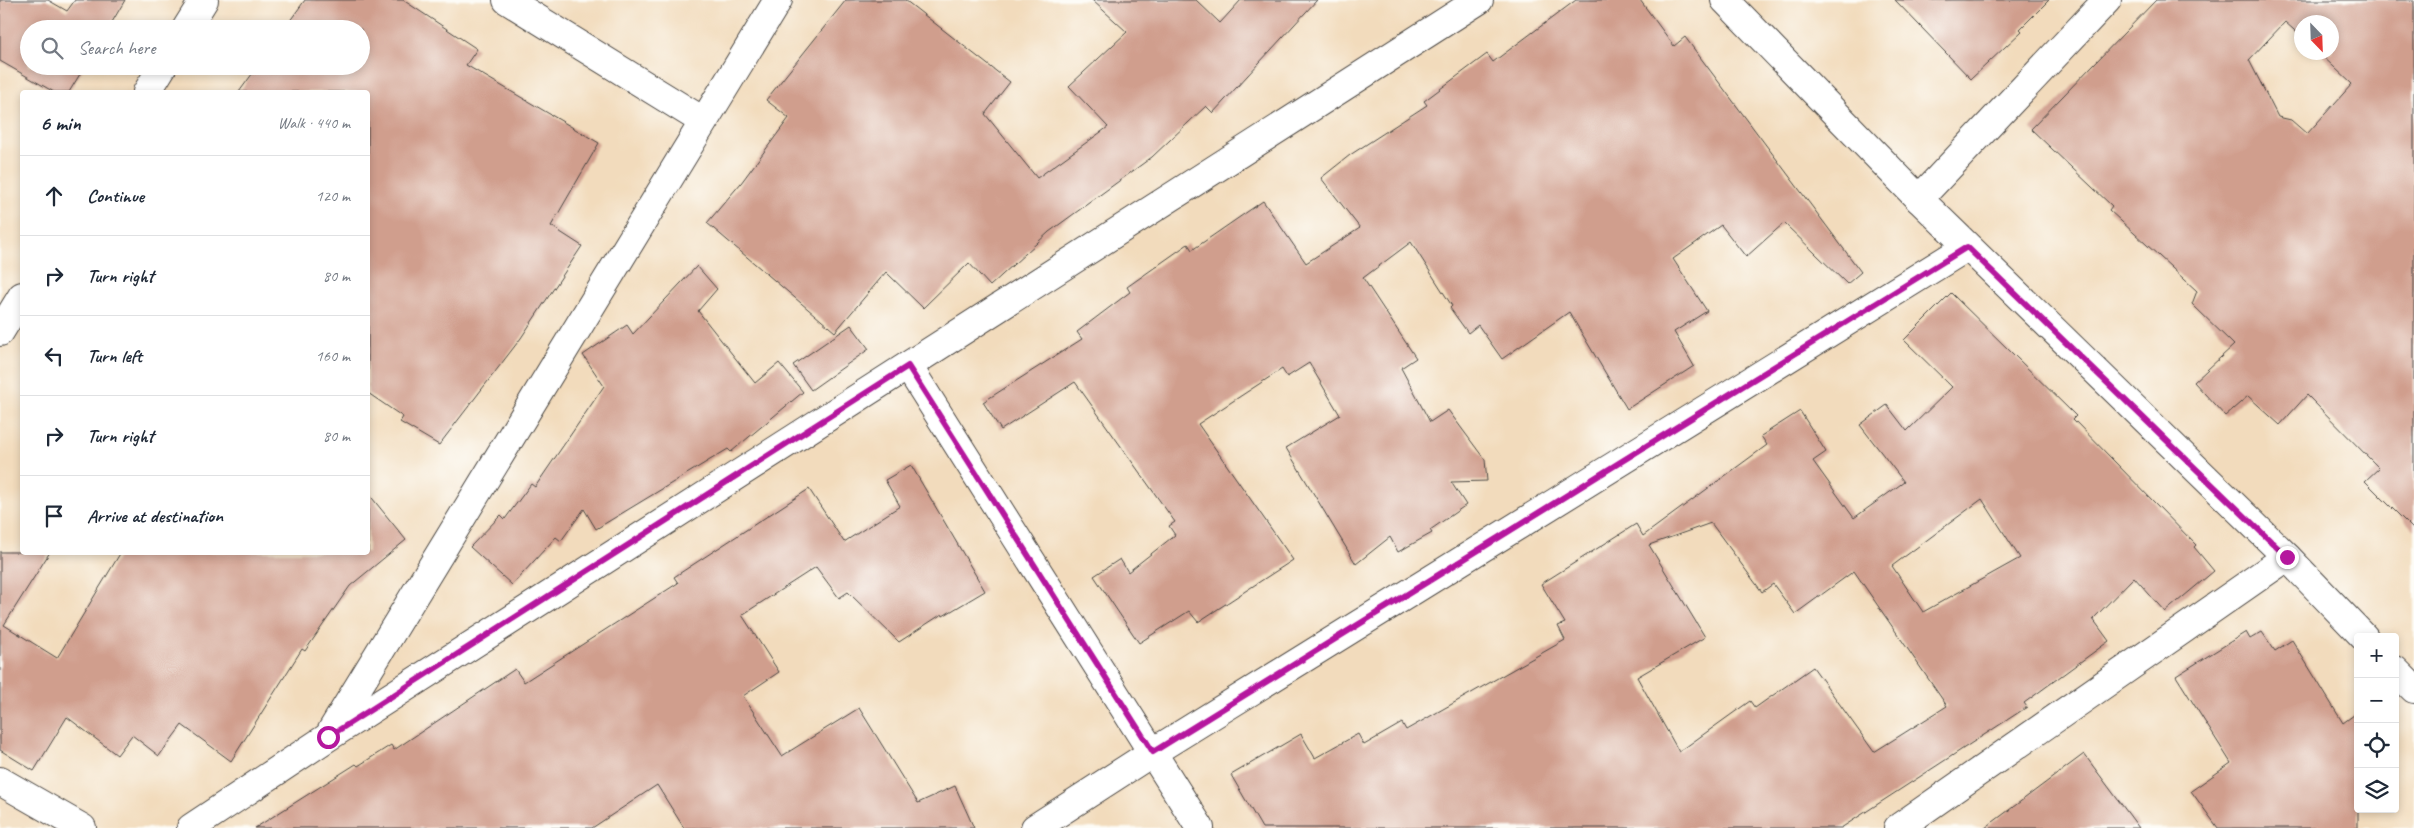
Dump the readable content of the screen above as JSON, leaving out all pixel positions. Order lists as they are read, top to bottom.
{
  "north": "bottom right",
  "page": {
    "search": "Search here",
    "heading": ["6 min", "Walk · 440 m"],
    "list": [
      ["Continue", "120 m"],
      ["Turn right", "80 m"],
      ["Turn left", "160 m"],
      ["Turn right", "80 m"],
      "Arrive at destination"
    ],
    "map_buttons": ["+", "−"]
  }
}
